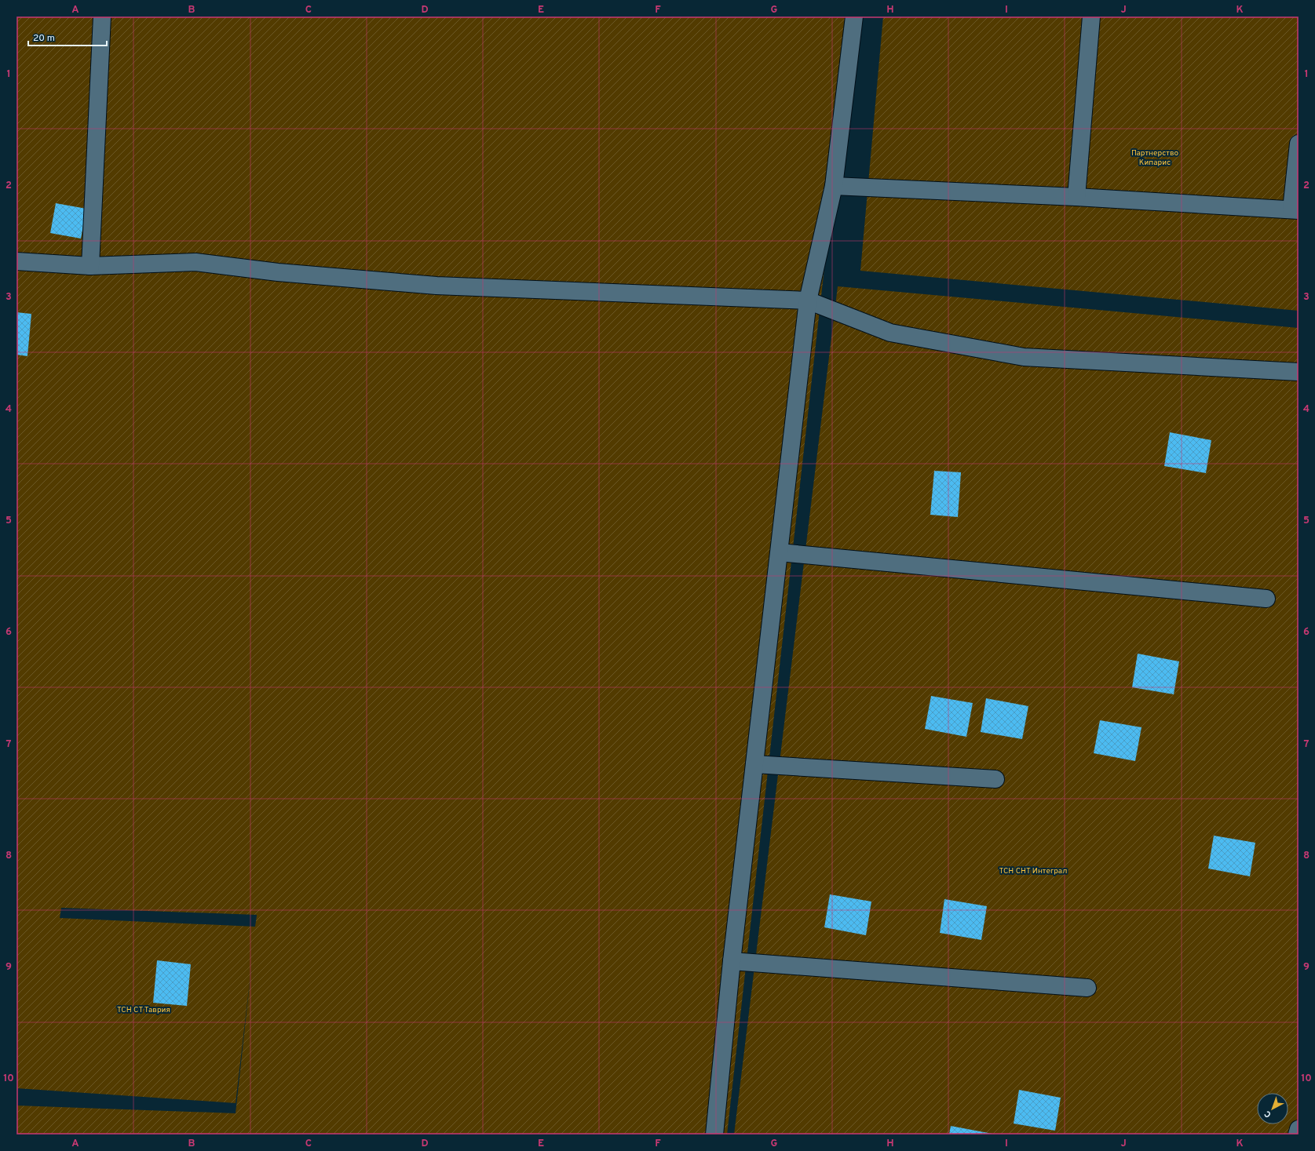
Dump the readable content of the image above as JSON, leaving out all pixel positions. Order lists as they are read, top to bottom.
{
  "parks": ["Партнерство Кипарис", "ТСН СНТ Интеграл", "ТСН СТ Таврия"],
  "scale_bar": "20 m",
  "north": "bottom left",
  "grid": {
    "columns": [
      "A",
      "B",
      "C",
      "D",
      "E",
      "F",
      "G",
      "H",
      "I",
      "J",
      "K"
    ],
    "rows": [
      "1",
      "2",
      "3",
      "4",
      "5",
      "6",
      "7",
      "8",
      "9",
      "10"
    ]
  }
}
